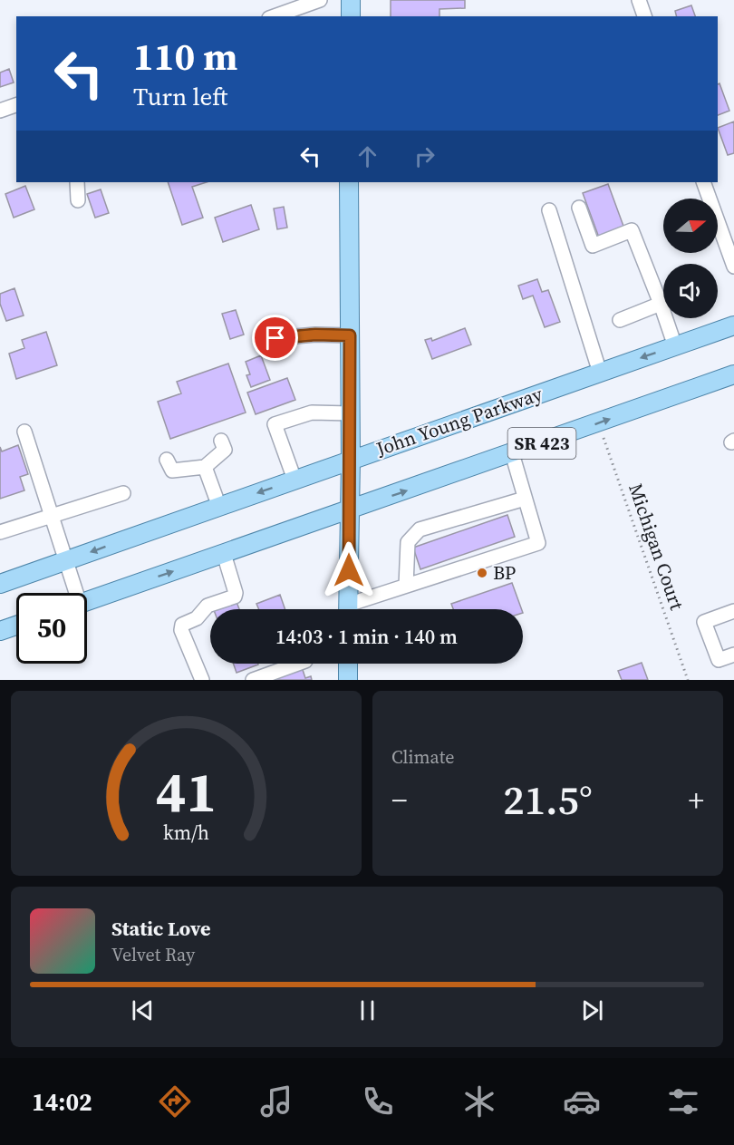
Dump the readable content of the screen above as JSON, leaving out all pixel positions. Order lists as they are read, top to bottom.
{
  "streets": {
    "main road": ["John Young Parkway", "SR 423"],
    "path": ["Michigan Court"]
  },
  "crossings": [
    ["SR 423", "Michigan Court"]
  ],
  "places": ["BP"],
  "north": "right",
  "page": {
    "turn": ["110 m", "Turn left"],
    "limit": "50",
    "trip": "14:03 · 1 min · 140 m",
    "tile": "Climate",
    "heat": ["−", "21.5°", "+"],
    "song": ["Static Love", "Velvet Ray"],
    "tabs": "14:02",
    "gauge": ["41", "km/h"]
  }
}
